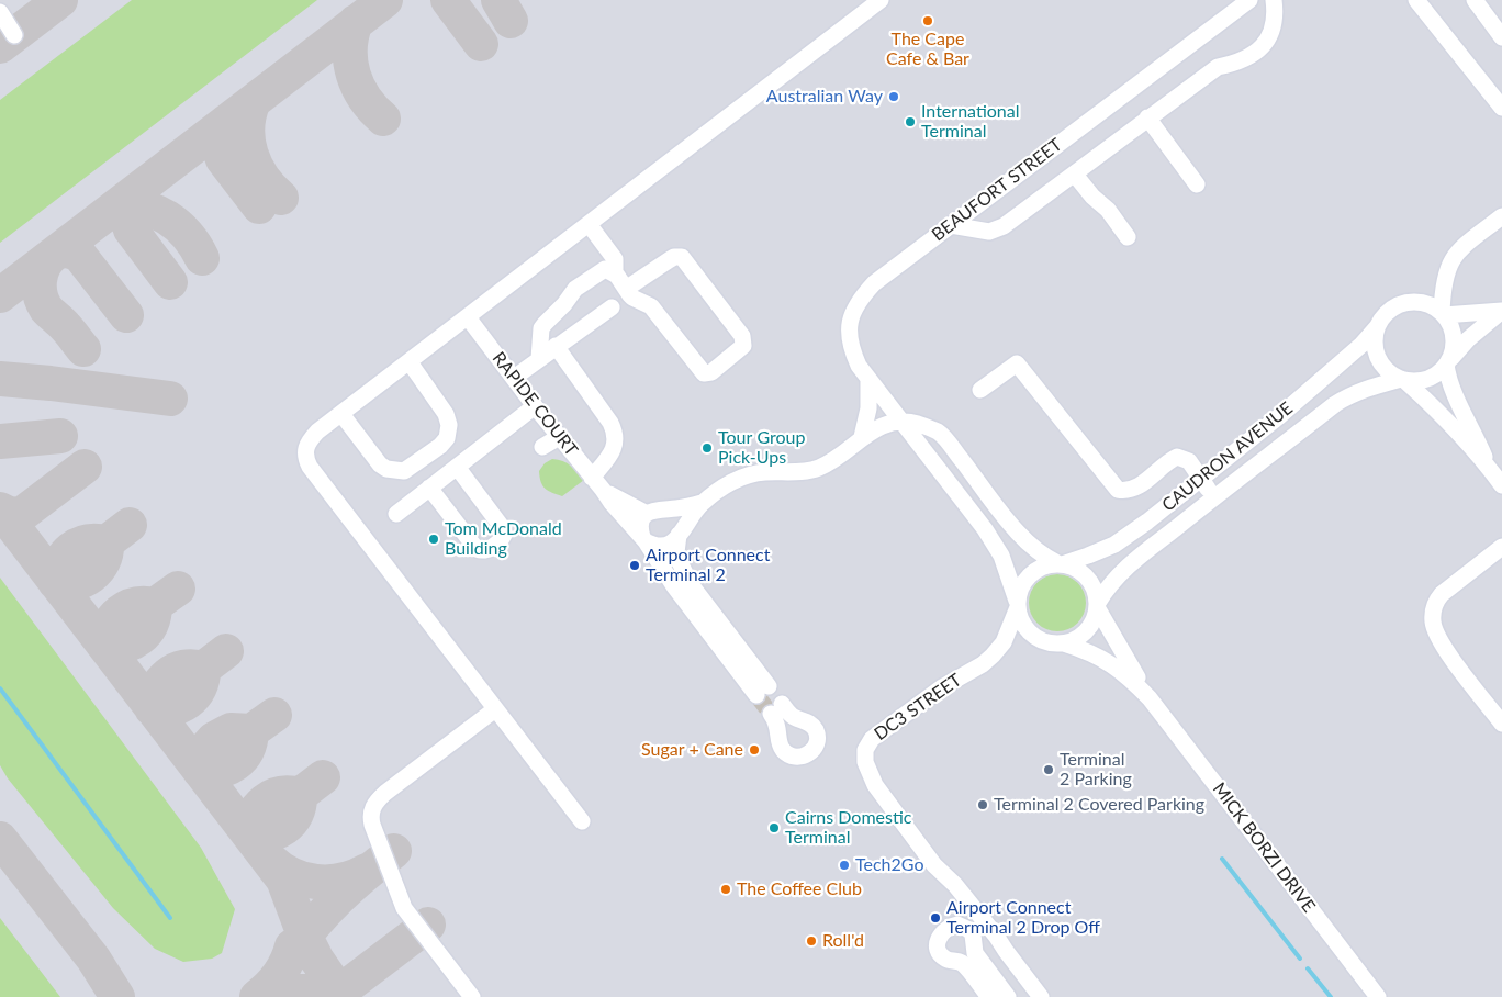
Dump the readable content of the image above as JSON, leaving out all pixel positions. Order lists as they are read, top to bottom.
{
  "streets": {
    "street": [
      "BEAUFORT STREET",
      "RAPIDE COURT",
      "CAUDRON AVENUE",
      "DC3 STREET",
      "MICK BORZI DRIVE"
    ]
  },
  "crossings": [
    ["CAUDRON AVENUE", "DC3 STREET"],
    ["CAUDRON AVENUE", "MICK BORZI DRIVE"],
    ["DC3 STREET", "MICK BORZI DRIVE"]
  ],
  "places": [
    "The Cape Cafe & Bar",
    "Australian Way",
    "International Terminal",
    "Tour Group Pick-Ups",
    "Tom McDonald Building",
    "Airport Connect Terminal 2",
    "Sugar + Cane",
    "Terminal 2 Parking",
    "Terminal 2 Covered Parking",
    "Cairns Domestic Terminal",
    "Tech2Go",
    "The Coffee Club",
    "Airport Connect Terminal 2 Drop Off",
    "Roll'd"
  ]
}
